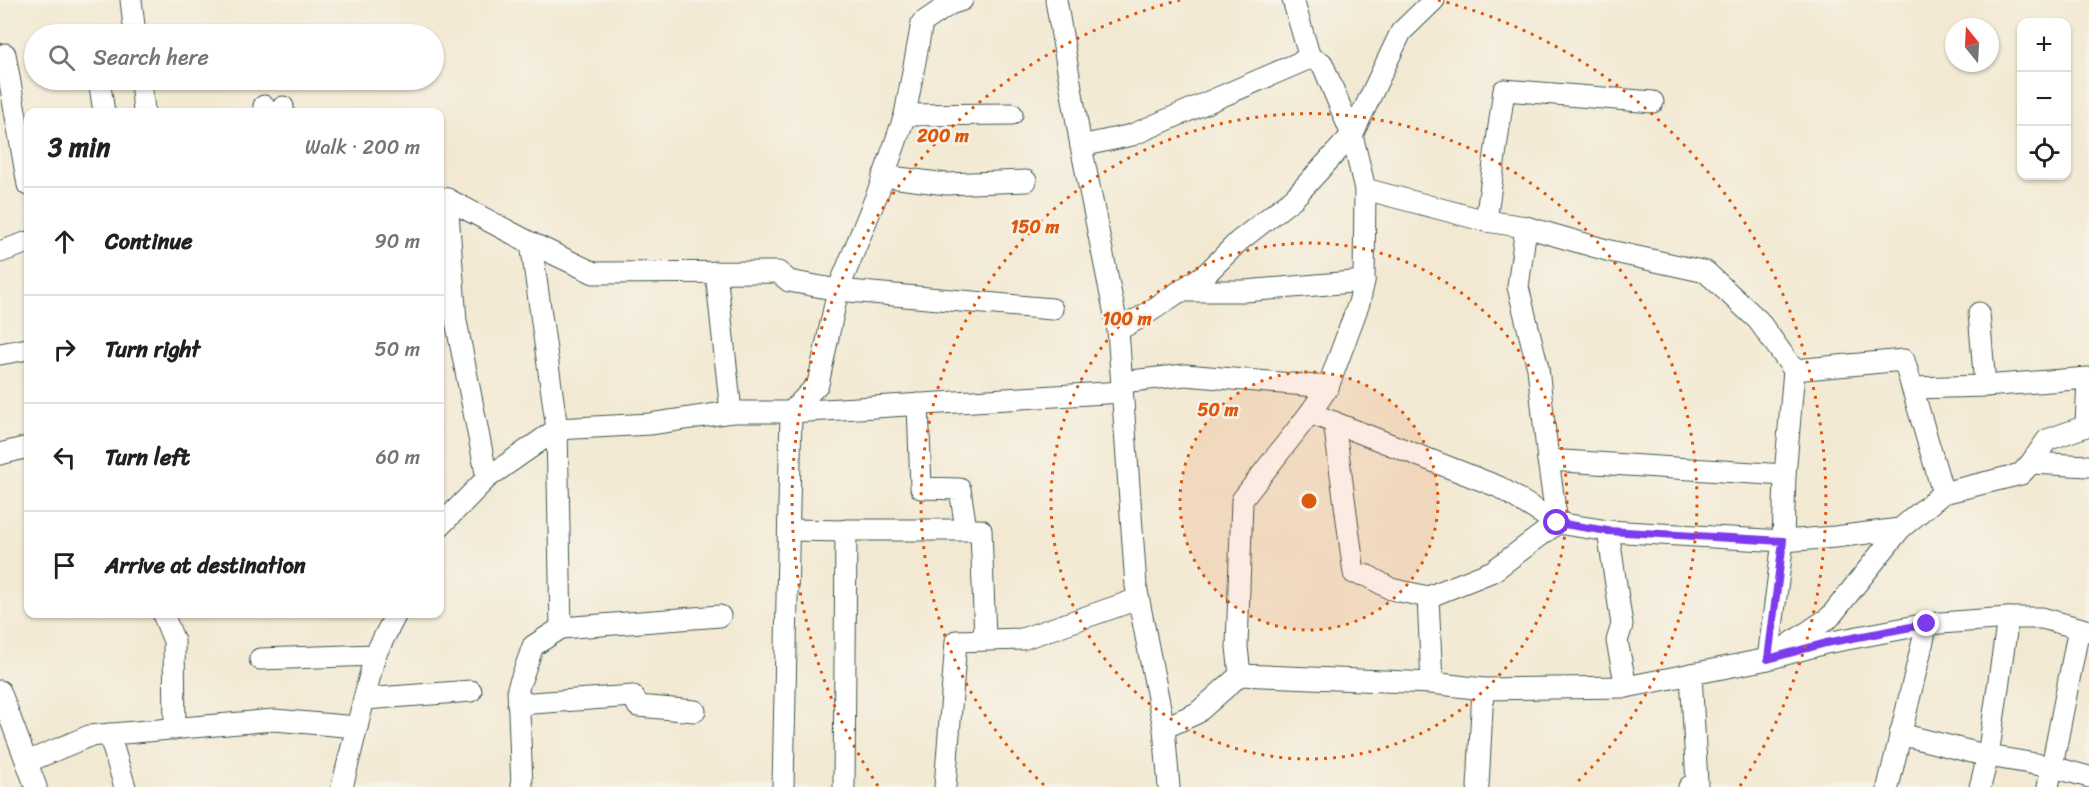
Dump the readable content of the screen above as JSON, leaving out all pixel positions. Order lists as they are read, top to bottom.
{
  "north": "top",
  "page": {
    "map_buttons": ["+", "−"],
    "search": "Search here",
    "heading": ["3 min", "Walk · 200 m"],
    "list": [
      ["Continue", "90 m"],
      ["Turn right", "50 m"],
      ["Turn left", "60 m"],
      "Arrive at destination"
    ]
  },
  "rings": [
    "200 m",
    "150 m",
    "100 m",
    "50 m"
  ]
}
